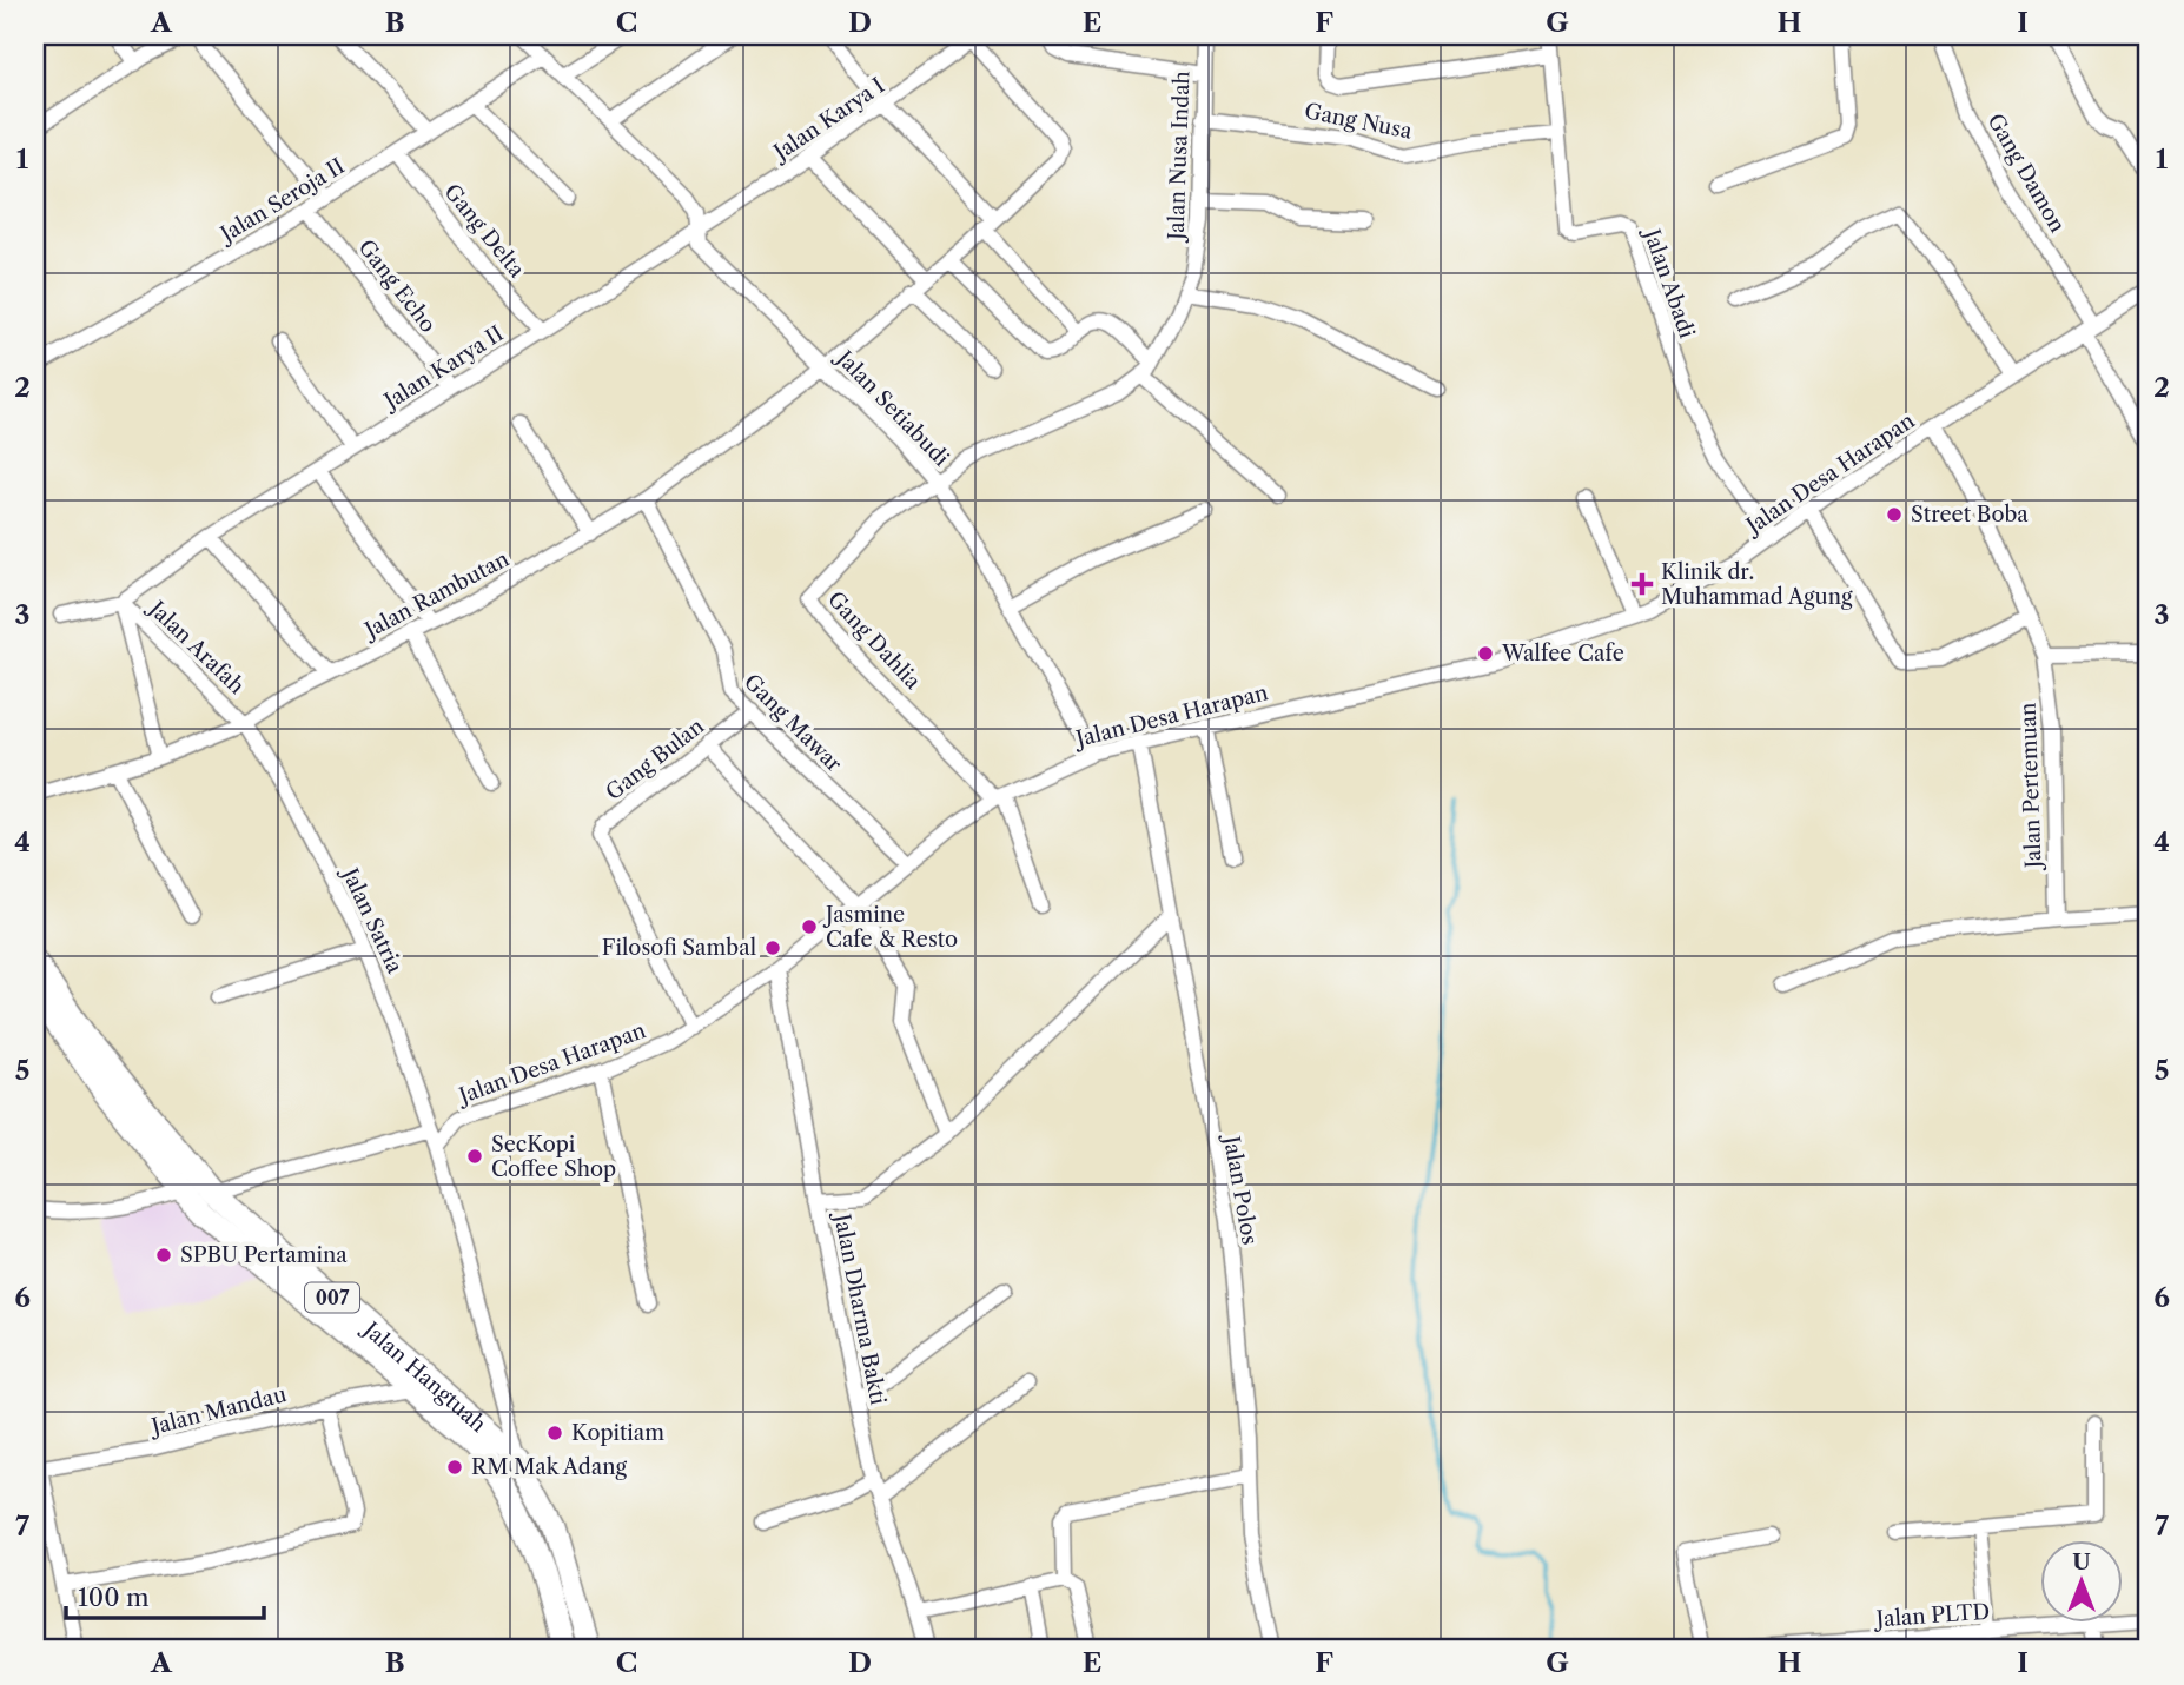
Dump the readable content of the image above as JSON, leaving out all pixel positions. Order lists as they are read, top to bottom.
{
  "streets": {
    "highway": ["007", "Jalan Hangtuah"],
    "street": [
      "Jalan Karya I",
      "Gang Nusa",
      "Jalan Nusa Indah",
      "Gang Damon",
      "Jalan Seroja II",
      "Gang Delta",
      "Jalan Abadi",
      "Gang Echo",
      "Jalan Karya II",
      "Jalan Setiabudi",
      "Jalan Desa Harapan",
      "Jalan Rambutan",
      "Gang Dahlia",
      "Jalan Arafah",
      "Gang Mawar",
      "Gang Bulan",
      "Jalan Pertemuan",
      "Jalan Satria",
      "Jalan Polos",
      "Jalan Dharma Bakti",
      "Jalan Mandau",
      "Jalan PLTD"
    ]
  },
  "crossings": [
    ["Jalan Karya I", "Jalan Karya II"],
    ["Jalan Karya I", "Jalan Setiabudi"],
    ["Jalan Karya I", "Jalan Rambutan"],
    ["Gang Nusa", "Jalan Nusa Indah"],
    ["Gang Nusa", "Jalan Abadi"],
    ["Jalan Nusa Indah", "Jalan Setiabudi"],
    ["Jalan Nusa Indah", "Gang Dahlia"],
    ["Gang Damon", "Jalan Desa Harapan"],
    ["Jalan Seroja II", "Gang Delta"],
    ["Jalan Seroja II", "Gang Echo"],
    ["Jalan Seroja II", "Jalan Setiabudi"],
    ["Gang Delta", "Jalan Karya II"],
    ["Jalan Abadi", "Jalan Desa Harapan"],
    ["Gang Echo", "Jalan Karya II"],
    ["Jalan Karya II", "Jalan Setiabudi"],
    ["Jalan Karya II", "Jalan Arafah"],
    ["Jalan Setiabudi", "Jalan Desa Harapan"],
    ["Jalan Setiabudi", "Jalan Rambutan"],
    ["Jalan Setiabudi", "Gang Dahlia"],
    ["Jalan Desa Harapan", "Gang Dahlia"],
    ["Jalan Desa Harapan", "Gang Mawar"],
    ["Jalan Desa Harapan", "Gang Bulan"],
    ["Jalan Desa Harapan", "Jalan Pertemuan"],
    ["Jalan Desa Harapan", "Jalan Satria"],
    ["Jalan Desa Harapan", "Jalan Polos"],
    ["Jalan Desa Harapan", "Jalan Dharma Bakti"],
    ["Jalan Rambutan", "Jalan Arafah"],
    ["Jalan Rambutan", "Gang Mawar"],
    ["Jalan Rambutan", "Jalan Satria"],
    ["Jalan Arafah", "Jalan Satria"],
    ["Gang Mawar", "Gang Bulan"],
    ["Jalan Hangtuah", "Jalan Mandau"]
  ],
  "places": {
    "other": [
      "Street Boba",
      "Walfee Cafe",
      "Jasmine Cafe & Resto",
      "Filosofi Sambal",
      "SecKopi Coffee Shop",
      "SPBU Pertamina",
      "Kopitiam",
      "RM Mak Adang"
    ],
    "health": ["Klinik dr. Muhammad Agung"]
  },
  "scale_bar": "100 m",
  "north": "top",
  "grid": {
    "columns": [
      "A",
      "B",
      "C",
      "D",
      "E",
      "F",
      "G",
      "H",
      "I"
    ],
    "rows": [
      "1",
      "2",
      "3",
      "4",
      "5",
      "6",
      "7"
    ]
  }
}
